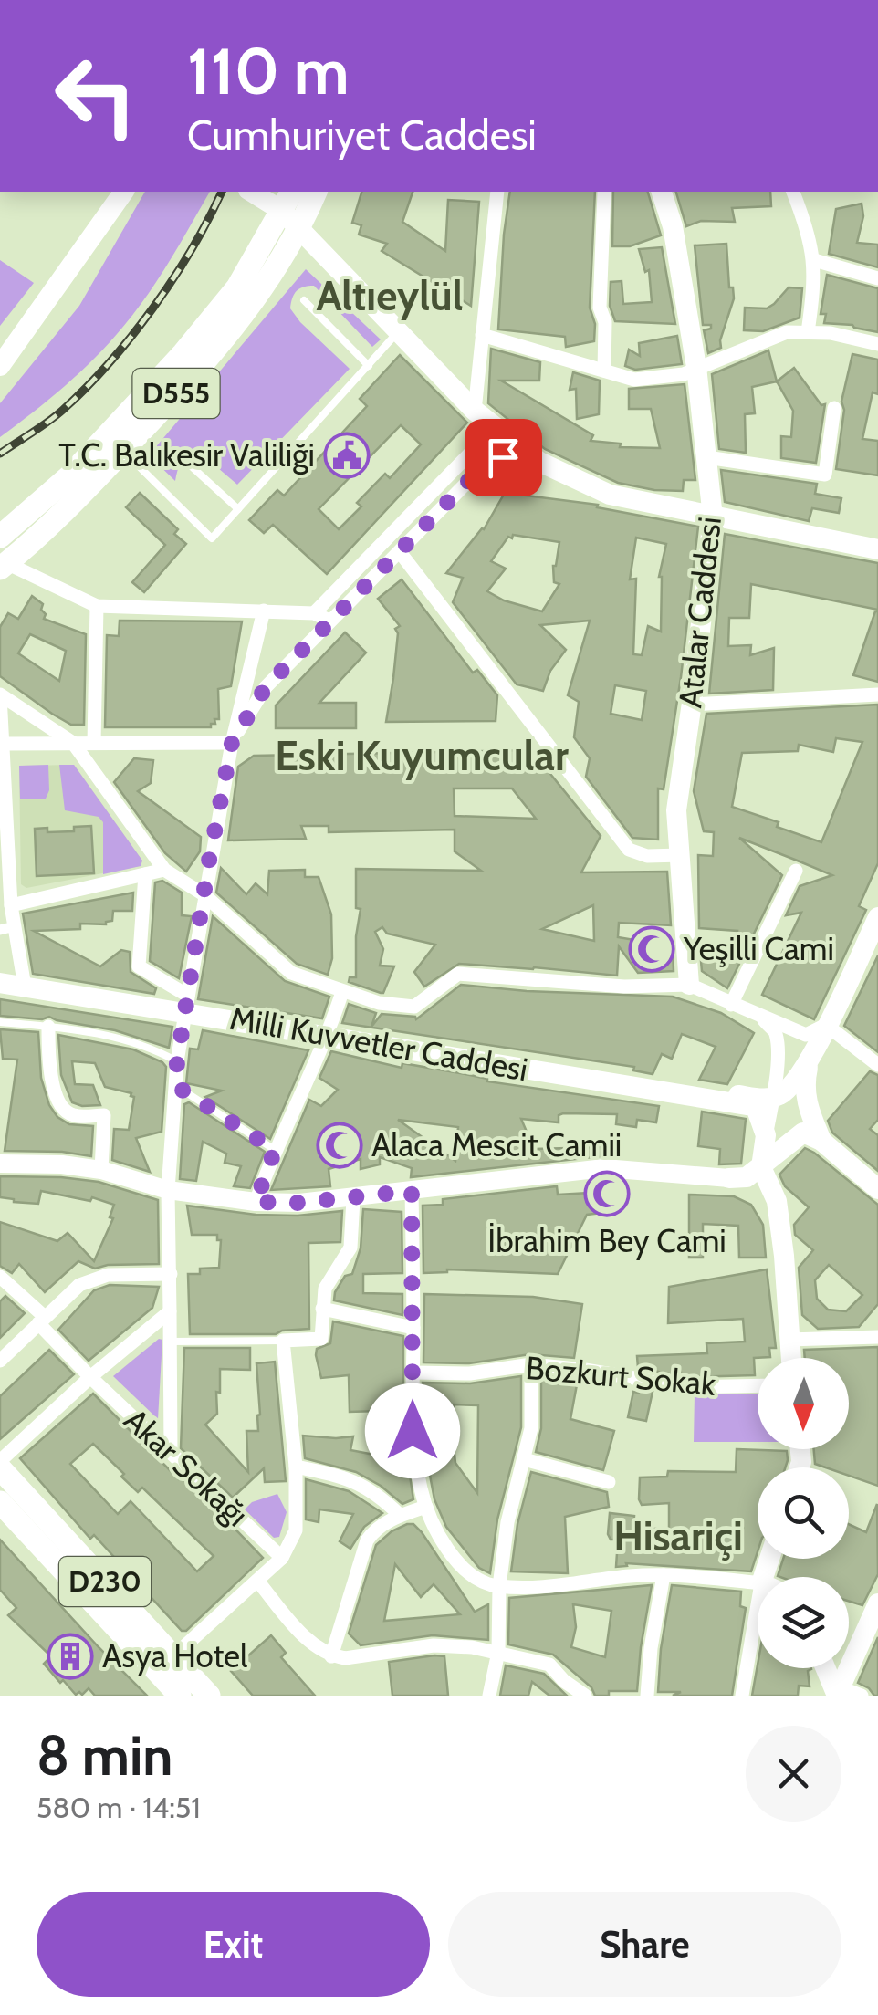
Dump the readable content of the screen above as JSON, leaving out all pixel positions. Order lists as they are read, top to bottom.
{
  "streets": {
    "highway": ["D555", "D230"],
    "main road": ["Atalar Caddesi", "Milli Kuvvetler Caddesi"],
    "street": ["Bozkurt Sokak", "Akar Sokağı"]
  },
  "districts": ["Altıeylül", "Eski Kuyumcular", "Hisariçi"],
  "places": {
    "public building": ["T.C. Balıkesir Valiliği"],
    "mosque": ["Yeşilli Cami", "Alaca Mescit Camii", "İbrahim Bey Cami"],
    "building": ["Asya Hotel"]
  },
  "north": "bottom",
  "page": {
    "turn": ["110 m", "Cumhuriyet Caddesi"],
    "heading": ["8 min", "580 m · 14:51"],
    "buttons": ["Exit", "Share"]
  }
}
